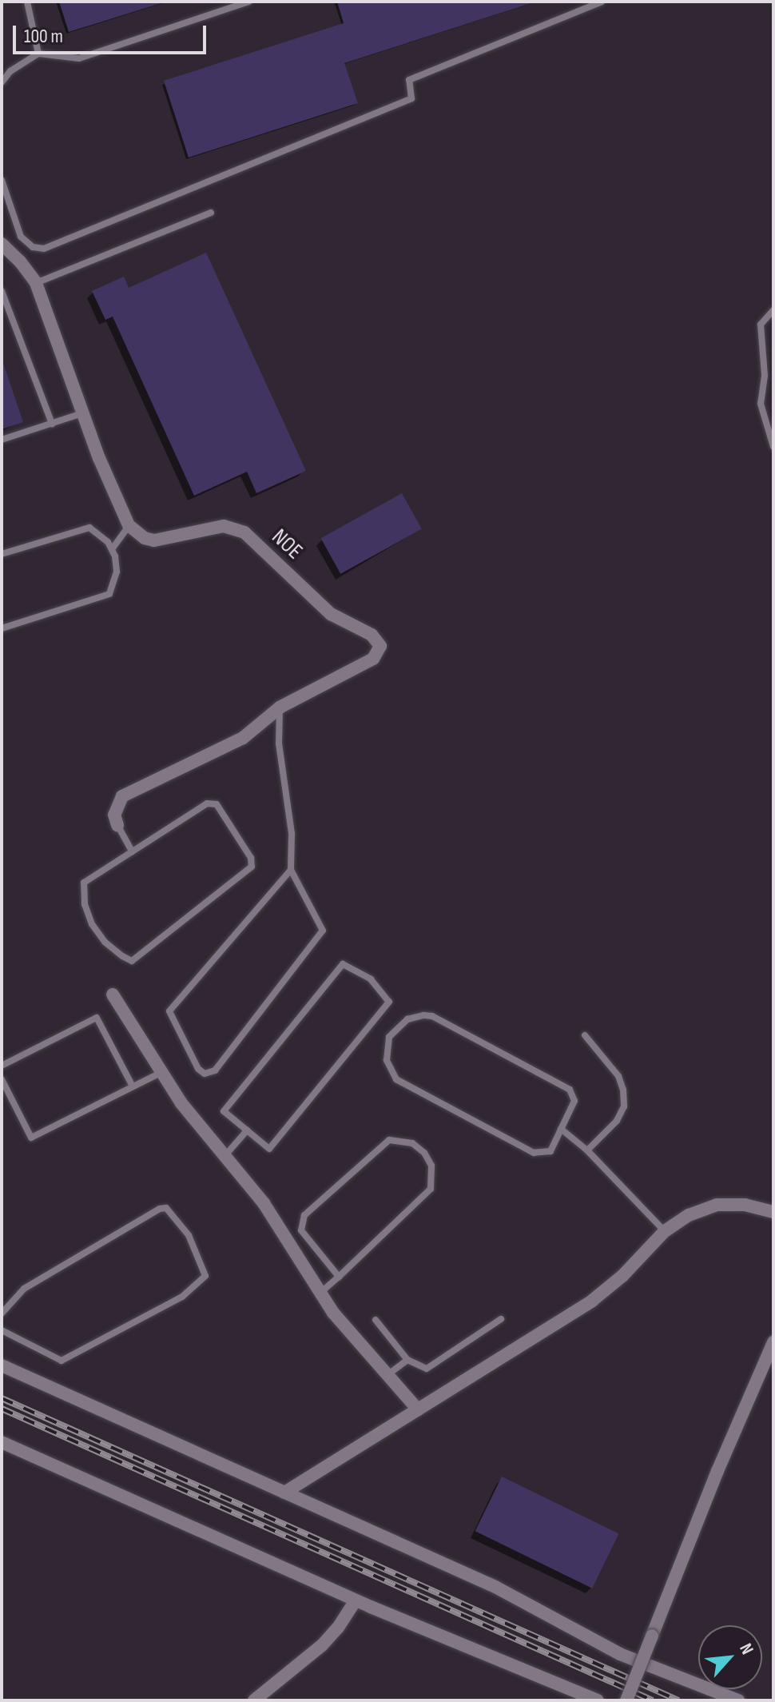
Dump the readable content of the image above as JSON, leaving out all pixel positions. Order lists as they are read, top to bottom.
{
  "streets": {
    "street": ["NOE"]
  },
  "scale_bar": "100 m",
  "north": "top right"
}
